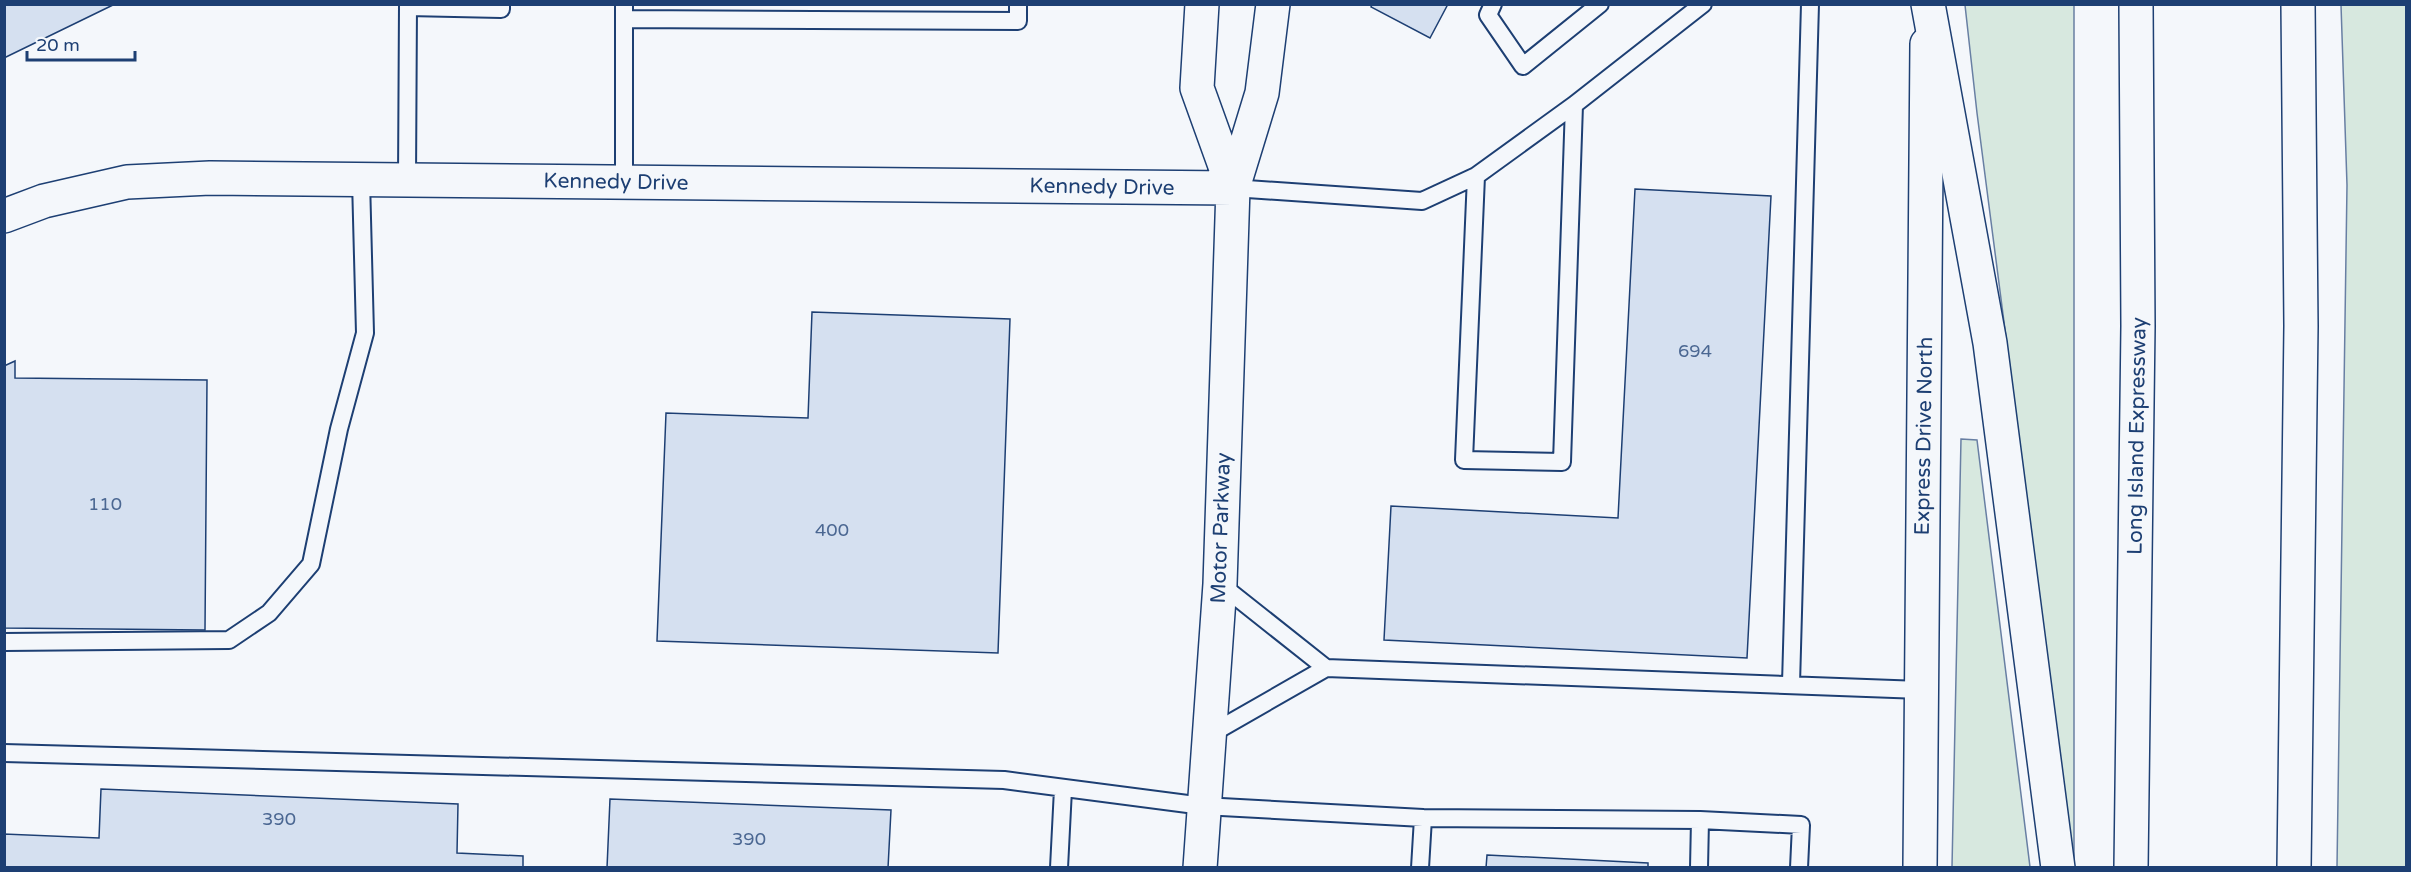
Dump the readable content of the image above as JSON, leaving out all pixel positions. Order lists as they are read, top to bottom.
{
  "streets": {
    "main road": [
      "Kennedy Drive",
      "Express Drive North",
      "Long Island Expressway",
      "Motor Parkway"
    ]
  },
  "crossings": [
    ["Kennedy Drive", "Motor Parkway"]
  ],
  "house_numbers": [
    "694",
    "110",
    "400",
    "390",
    "390"
  ],
  "scale_bar": "20 m"
}
